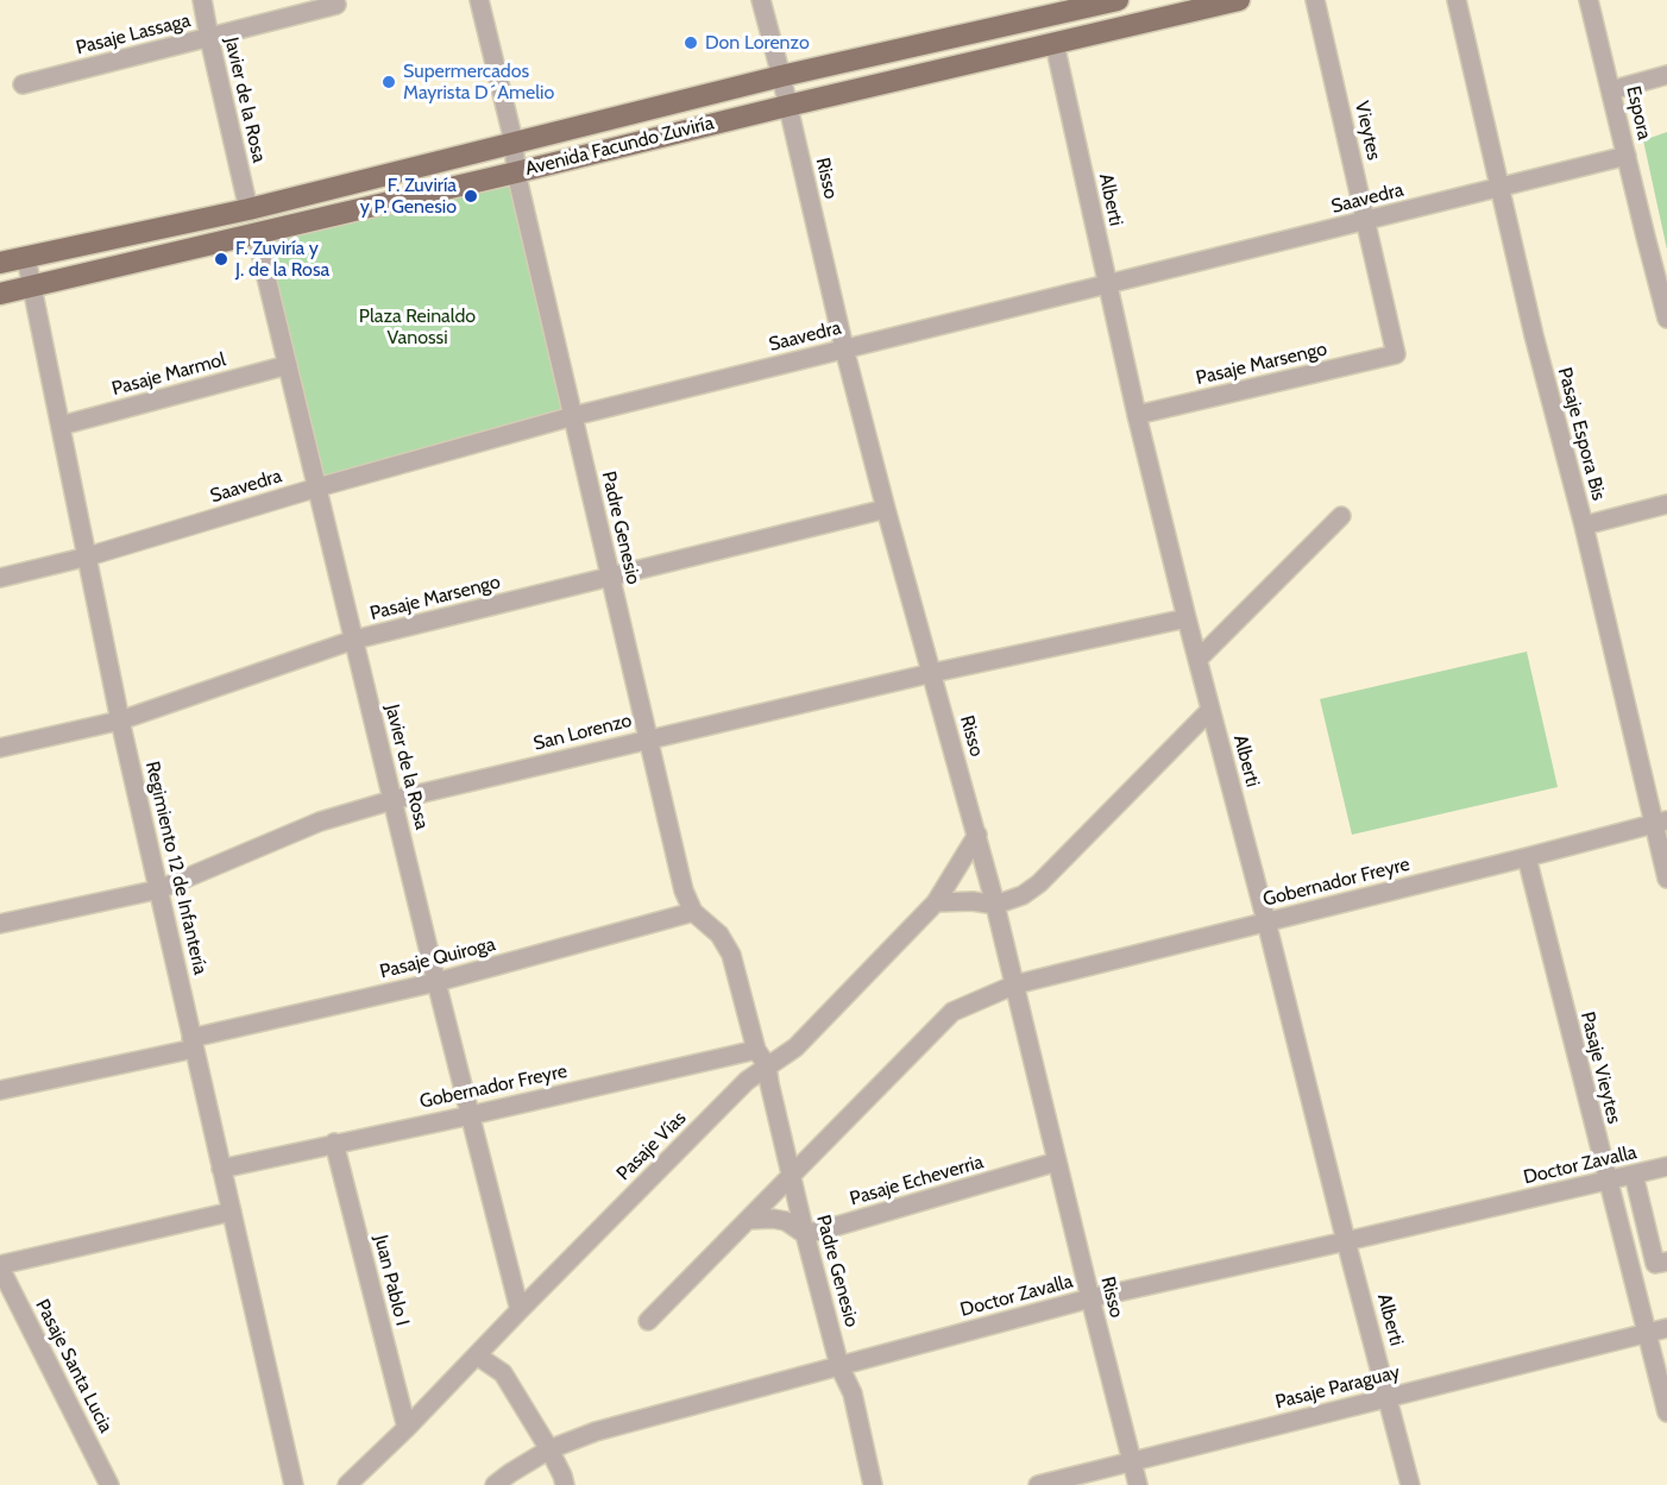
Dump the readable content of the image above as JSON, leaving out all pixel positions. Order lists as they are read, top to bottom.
{
  "streets": {
    "main road": ["Avenida Facundo Zuviría"],
    "street": [
      "Pasaje Lassaga",
      "Javier de la Rosa",
      "Espora",
      "Vieytes",
      "Risso",
      "Saavedra",
      "Alberti",
      "Pasaje Marsengo",
      "Pasaje Marmol",
      "Pasaje Espora Bis",
      "Padre Genesio",
      "San Lorenzo",
      "Regimiento 12 de Infantería",
      "Gobernador Freyre",
      "Pasaje Quiroga",
      "Pasaje Vieytes",
      "Pasaje Vías",
      "Doctor Zavalla",
      "Pasaje Echeverria",
      "Juan Pablo I",
      "Pasaje Santa Lucia",
      "Pasaje Paraguay"
    ]
  },
  "crossings": [
    ["Pasaje Lassaga", "Javier de la Rosa"],
    ["Javier de la Rosa", "Avenida Facundo Zuviría"],
    ["Javier de la Rosa", "Saavedra"],
    ["Javier de la Rosa", "Pasaje Marsengo"],
    ["Javier de la Rosa", "Pasaje Marmol"],
    ["Javier de la Rosa", "San Lorenzo"],
    ["Javier de la Rosa", "Gobernador Freyre"],
    ["Javier de la Rosa", "Pasaje Quiroga"],
    ["Javier de la Rosa", "Pasaje Vías"],
    ["Espora", "Saavedra"],
    ["Vieytes", "Saavedra"],
    ["Vieytes", "Pasaje Marsengo"],
    ["Avenida Facundo Zuviría", "Risso"],
    ["Avenida Facundo Zuviría", "Alberti"],
    ["Avenida Facundo Zuviría", "Padre Genesio"],
    ["Avenida Facundo Zuviría", "Regimiento 12 de Infantería"],
    ["Risso", "Saavedra"],
    ["Risso", "Pasaje Marsengo"],
    ["Risso", "San Lorenzo"],
    ["Risso", "Gobernador Freyre"],
    ["Risso", "Pasaje Vías"],
    ["Risso", "Doctor Zavalla"],
    ["Risso", "Pasaje Echeverria"],
    ["Risso", "Pasaje Paraguay"],
    ["Saavedra", "Alberti"],
    ["Saavedra", "Pasaje Espora Bis"],
    ["Saavedra", "Padre Genesio"],
    ["Saavedra", "Regimiento 12 de Infantería"],
    ["Alberti", "Pasaje Marsengo"],
    ["Alberti", "San Lorenzo"],
    ["Alberti", "Gobernador Freyre"],
    ["Alberti", "Doctor Zavalla"],
    ["Alberti", "Pasaje Paraguay"],
    ["Pasaje Marsengo", "Padre Genesio"],
    ["Pasaje Marsengo", "Regimiento 12 de Infantería"],
    ["Pasaje Marmol", "Regimiento 12 de Infantería"],
    ["Pasaje Espora Bis", "Gobernador Freyre"],
    ["Padre Genesio", "San Lorenzo"],
    ["Padre Genesio", "Gobernador Freyre"],
    ["Padre Genesio", "Pasaje Quiroga"],
    ["Padre Genesio", "Pasaje Vías"],
    ["Padre Genesio", "Doctor Zavalla"],
    ["Padre Genesio", "Pasaje Echeverria"],
    ["San Lorenzo", "Regimiento 12 de Infantería"],
    ["Regimiento 12 de Infantería", "Gobernador Freyre"],
    ["Regimiento 12 de Infantería", "Pasaje Quiroga"],
    ["Gobernador Freyre", "Pasaje Vieytes"],
    ["Gobernador Freyre", "Juan Pablo I"],
    ["Pasaje Vieytes", "Doctor Zavalla"],
    ["Pasaje Vieytes", "Pasaje Paraguay"],
    ["Pasaje Vías", "Juan Pablo I"]
  ],
  "parks": ["Plaza Reinaldo Vanossi"],
  "places": [
    "Don Lorenzo",
    "Supermercados Mayrista D´Amelio",
    "F. Zuviría y P. Genesio",
    "F. Zuviría y J. de la Rosa"
  ]
}
